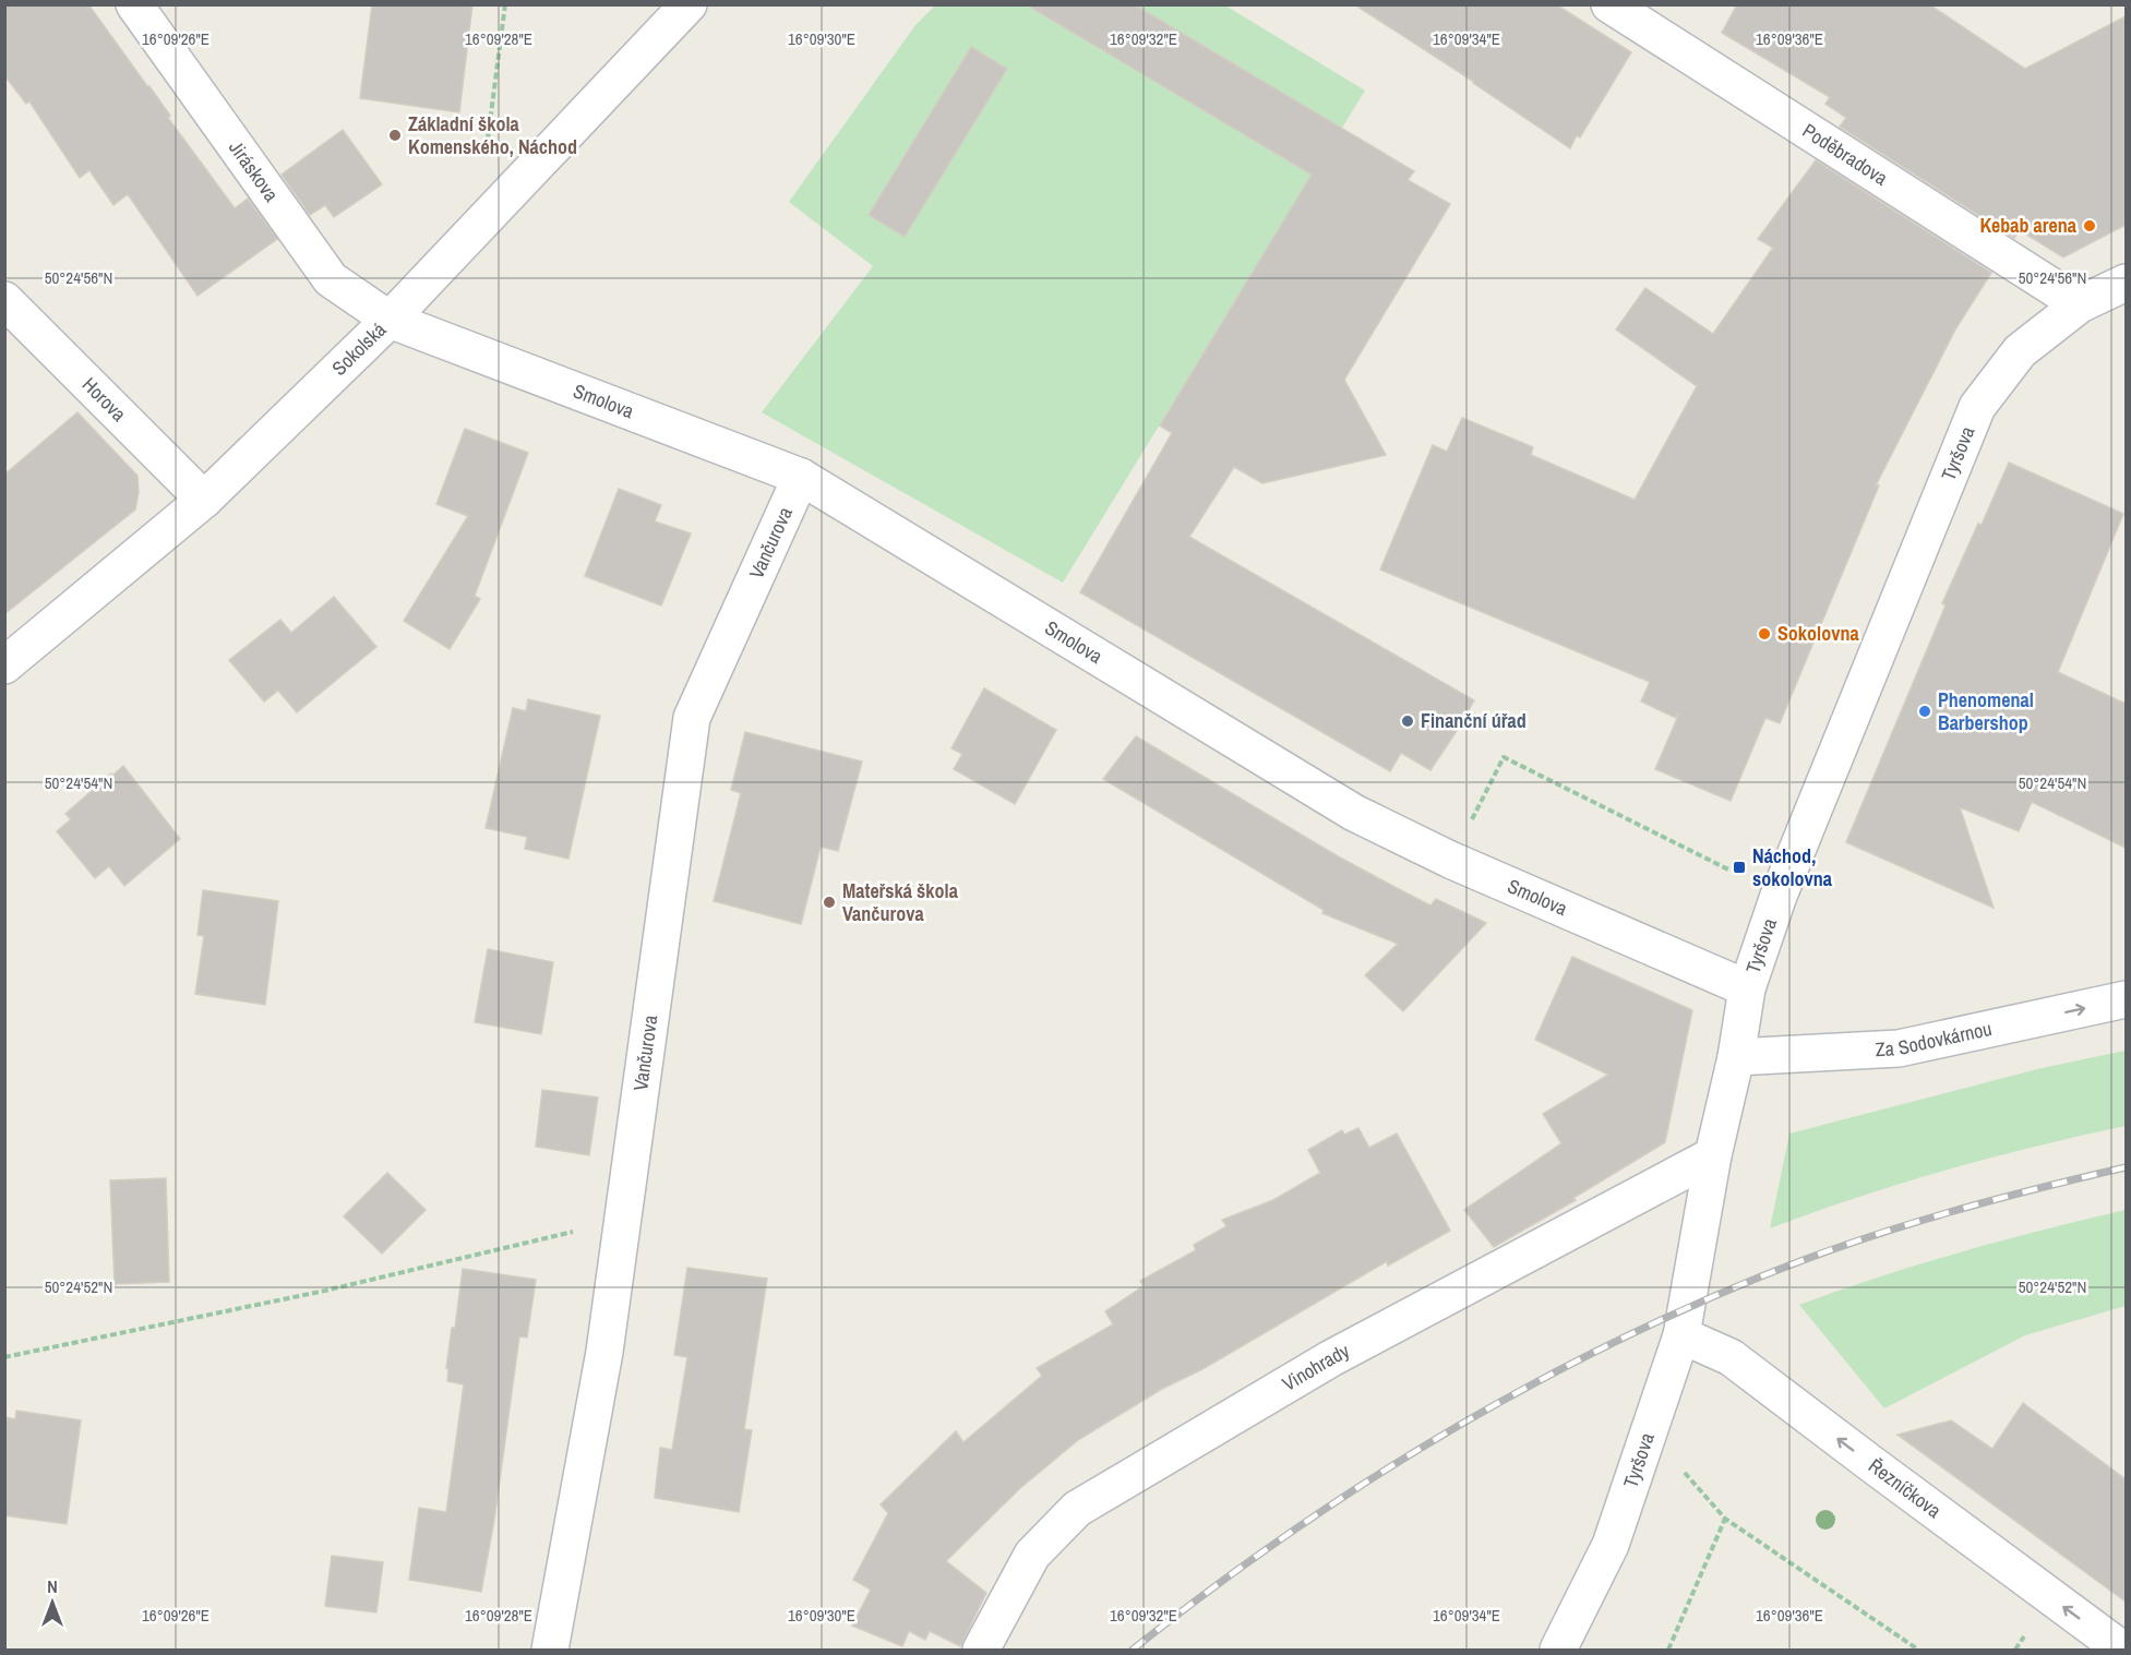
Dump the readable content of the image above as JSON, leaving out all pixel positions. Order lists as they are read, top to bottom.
{
  "streets": {
    "street": [
      "Poděbradova",
      "Jiráskova",
      "Sokolská",
      "Horova",
      "Smolova",
      "Tyršova",
      "Vančurova",
      "Za Sodovkárnou",
      "Vinohrady",
      "Řezníčkova"
    ]
  },
  "crossings": [
    ["Poděbradova", "Tyršova"],
    ["Jiráskova", "Sokolská"],
    ["Jiráskova", "Smolova"],
    ["Sokolská", "Horova"],
    ["Sokolská", "Smolova"],
    ["Smolova", "Tyršova"],
    ["Smolova", "Vančurova"],
    ["Tyršova", "Za Sodovkárnou"],
    ["Tyršova", "Vinohrady"],
    ["Tyršova", "Řezníčkova"]
  ],
  "one_way": ["Za Sodovkárnou", "Řezníčkova"],
  "places": {
    "other": [
      "Základní škola Komenského, Náchod",
      "Kebab arena",
      "Sokolovna",
      "Phenomenal Barbershop",
      "Finanční úřad",
      "Mateřská škola Vančurova"
    ],
    "transit": ["Náchod, sokolovna"]
  },
  "north": "top",
  "coordinates": [
    "16°09'26\"E",
    "16°09'28\"E",
    "16°09'30\"E",
    "16°09'32\"E",
    "16°09'34\"E",
    "16°09'36\"E",
    "50°24'56\"N",
    "50°24'54\"N",
    "50°24'52\"N"
  ]
}
